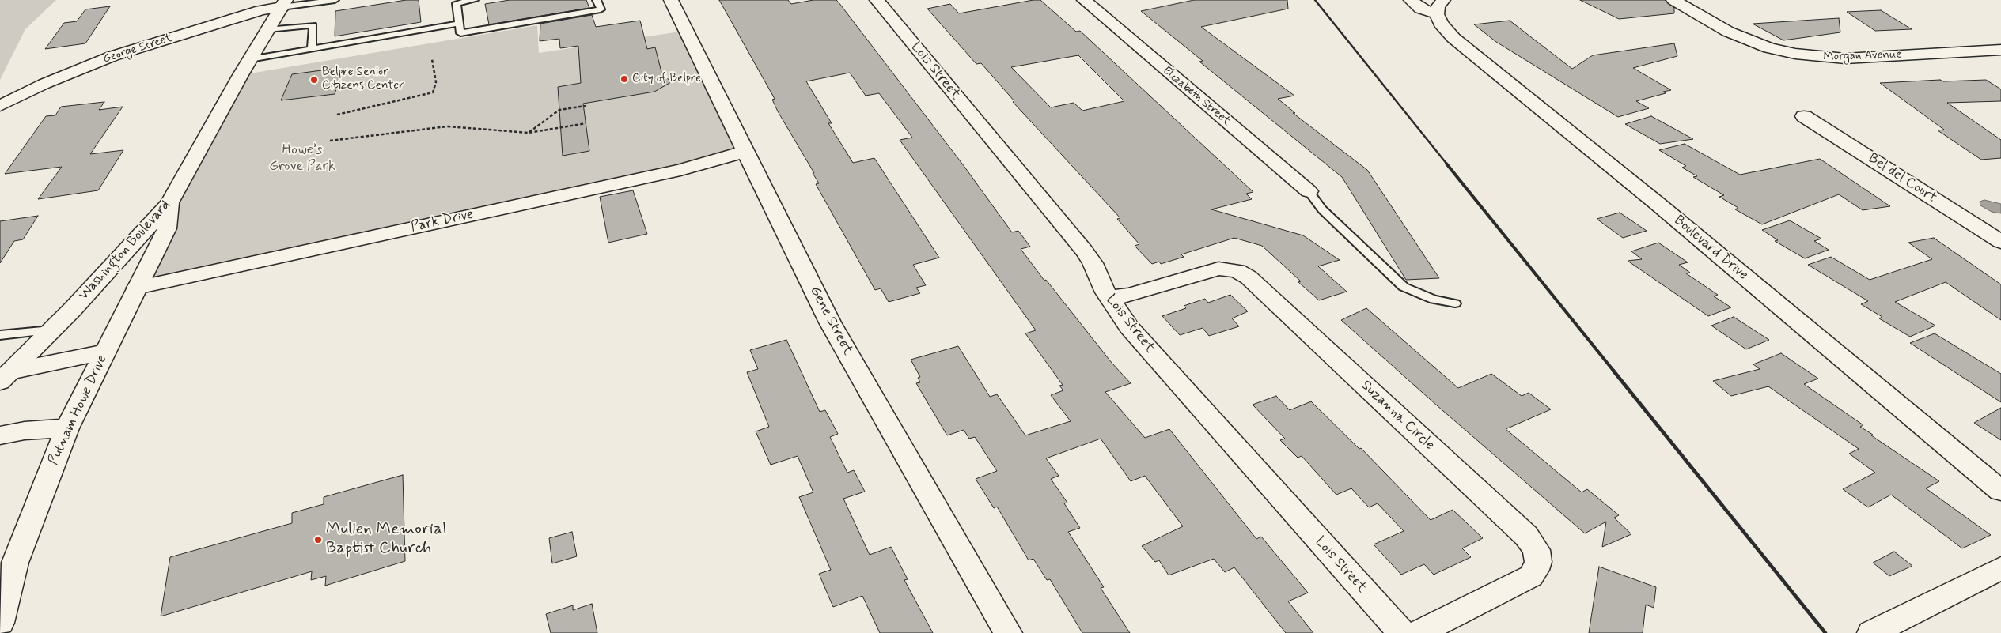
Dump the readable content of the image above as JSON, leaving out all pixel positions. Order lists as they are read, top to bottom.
{
  "streets": {
    "street": [
      "George Street",
      "Morgan Avenue",
      "Lois Street",
      "Elizabeth Street",
      "Bel del Court",
      "Park Drive",
      "Boulevard Drive",
      "Washington Boulevard",
      "Gene Street",
      "Putnam Howe Drive",
      "Suzanna Circle"
    ]
  },
  "crossings": [
    ["George Street", "Washington Boulevard"],
    ["Lois Street", "Suzanna Circle"],
    ["Park Drive", "Gene Street"],
    ["Park Drive", "Putnam Howe Drive"],
    ["Washington Boulevard", "Putnam Howe Drive"]
  ],
  "parks": ["Howe’s Grove Park"],
  "places": ["City of Belpre", "Belpre Senior Citizens Center", "Mullen Memorial Baptist Church"]
}
